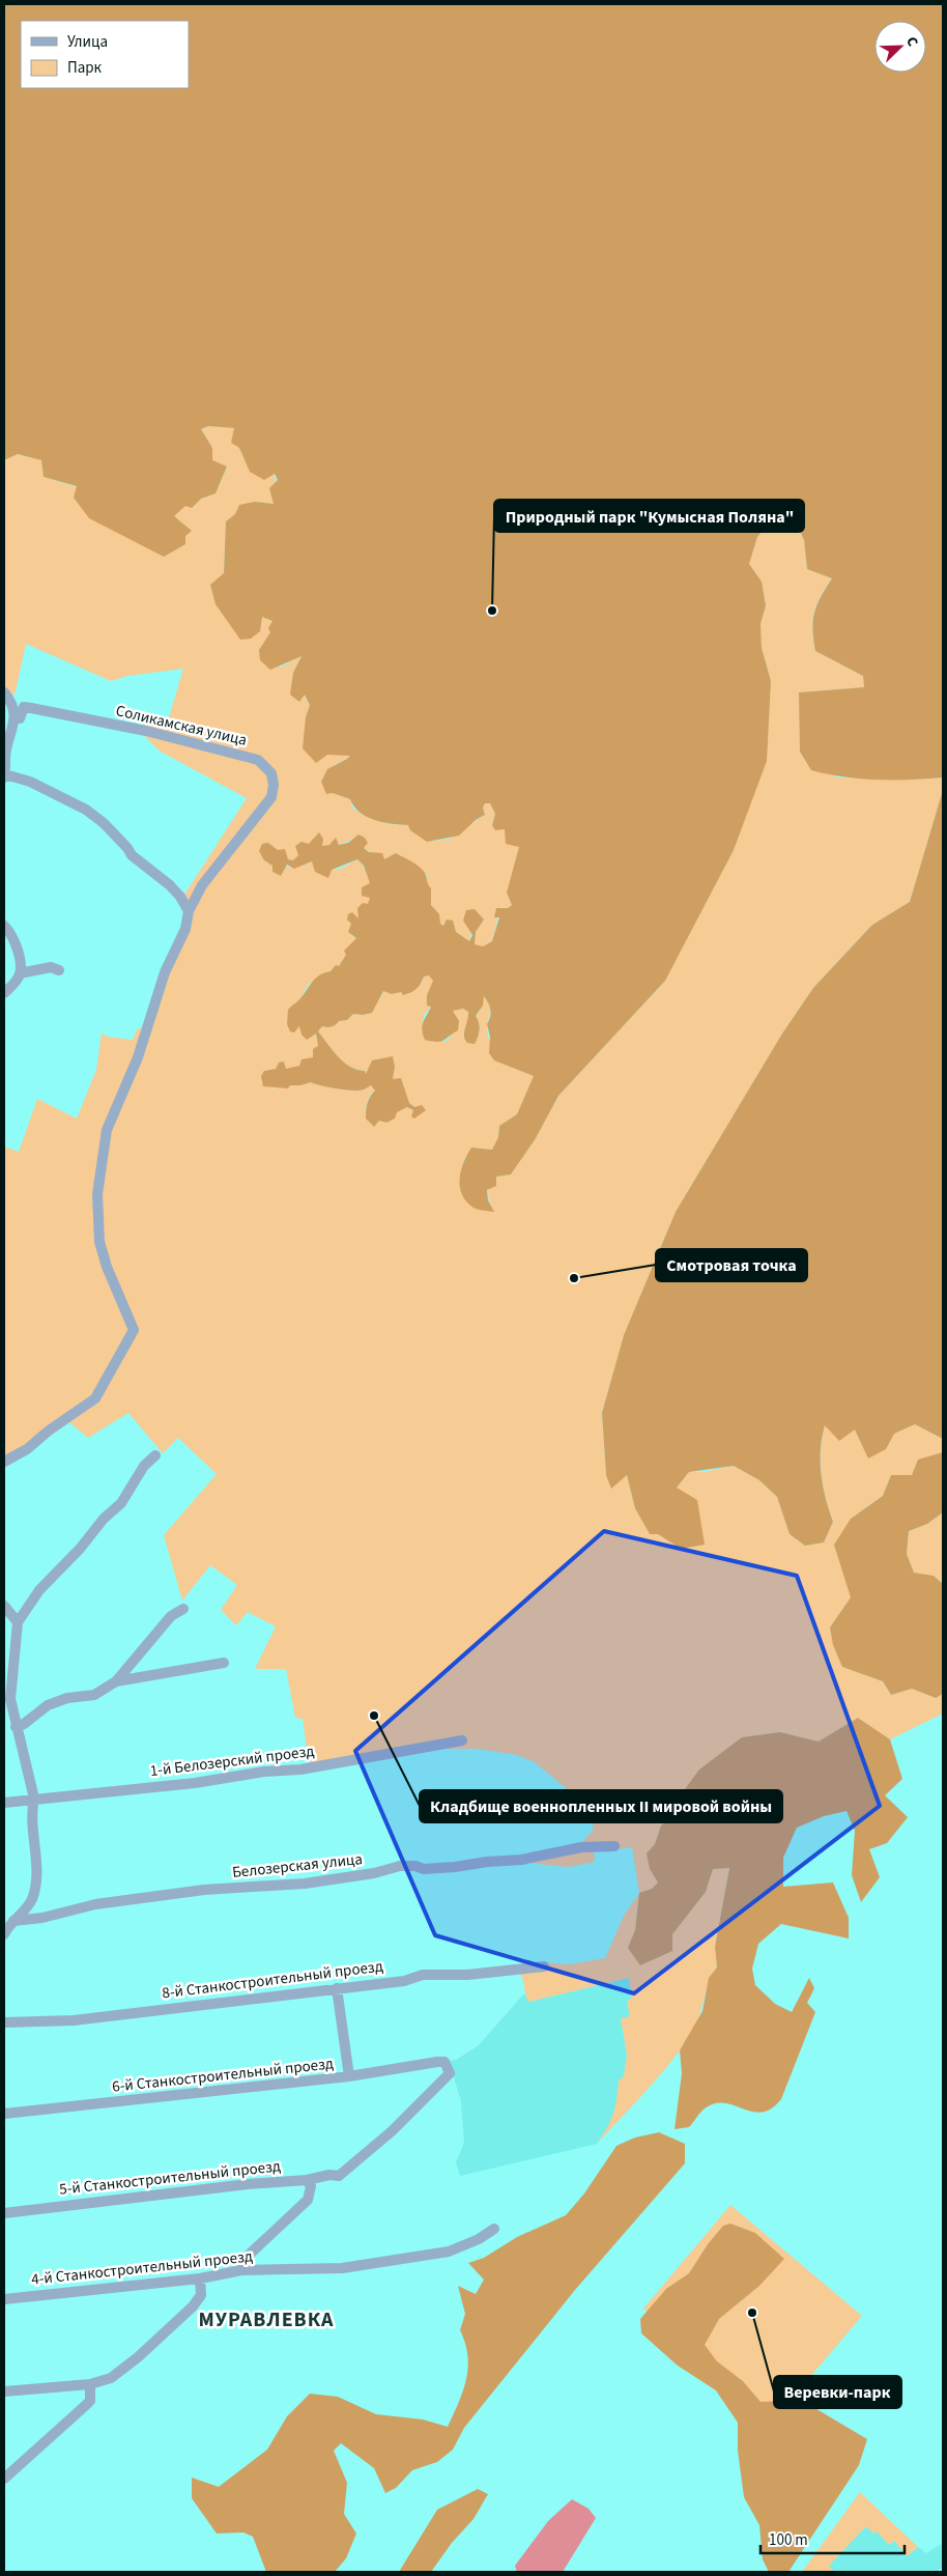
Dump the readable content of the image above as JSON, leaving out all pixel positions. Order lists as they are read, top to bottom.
{
  "streets": {
    "street": [
      "Соликамская улица",
      "1-й Белозерский проезд",
      "Белозерская улица",
      "8-й Станкостроительный проезд",
      "6-й Станкостроительный проезд",
      "5-й Станкостроительный проезд",
      "4-й Станкостроительный проезд"
    ]
  },
  "crossings": [
    ["6-й Станкостроительный проезд", "5-й Станкостроительный проезд"]
  ],
  "districts": ["МУРАВЛЕВКА"],
  "places": [
    "Природный парк \"Кумысная Поляна\"",
    "Смотровая точка",
    "Кладбище военнопленных II мировой войны",
    "Веревки-парк"
  ],
  "legend": ["Улица", "Парк"],
  "scale_bar": "100 m",
  "north": "top right"
}
